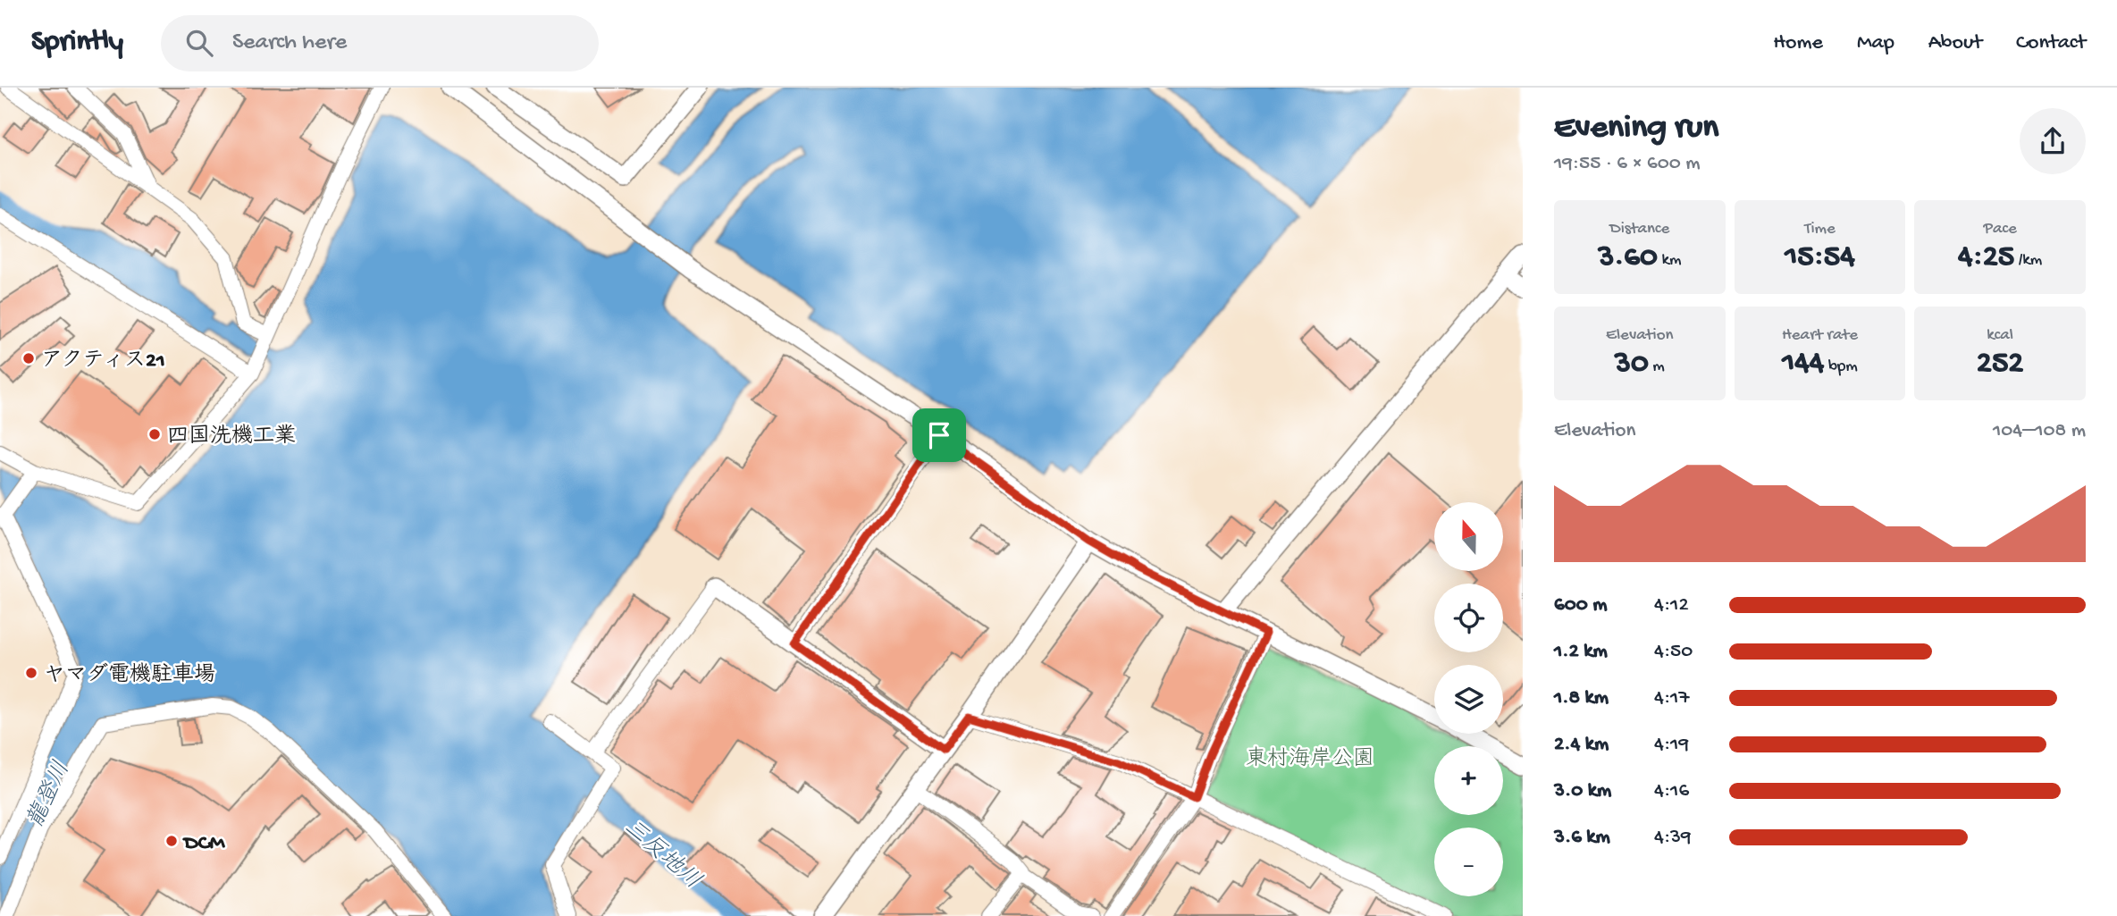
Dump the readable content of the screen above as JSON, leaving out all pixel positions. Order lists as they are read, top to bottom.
{
  "water": ["龍登川", "三反地川"],
  "parks": ["東村海岸公園"],
  "places": [
    "アクティス21",
    "四国洗機工業",
    "ヤマダ電機駐車場",
    "DCM"
  ],
  "north": "top",
  "page": {
    "header": "Sprintly",
    "search": "Search here",
    "nav": [
      "Home",
      "Map",
      "About",
      "Contact"
    ],
    "heading": ["Evening run", "19:55 · 6 × 600 m"],
    "stats": [
      ["Distance", "3.60 km"],
      ["Time", "15:54"],
      ["Pace", "4:25 /km"],
      ["Elevation", "30 m"],
      ["Heart rate", "144 bpm"],
      ["kcal", "252"]
    ],
    "chart": ["Elevation", "104–108 m"],
    "map_buttons": ["+", "−"],
    "list": [
      {
        "name": "600 m",
        "note": "4:12"
      },
      {
        "name": "1.2 km",
        "note": "4:50"
      },
      {
        "name": "1.8 km",
        "note": "4:17"
      },
      {
        "name": "2.4 km",
        "note": "4:19"
      },
      {
        "name": "3.0 km",
        "note": "4:16"
      },
      {
        "name": "3.6 km",
        "note": "4:39"
      }
    ]
  }
}
